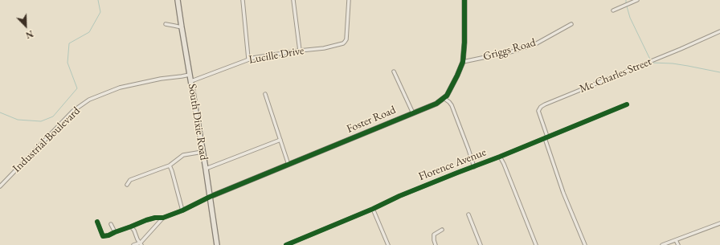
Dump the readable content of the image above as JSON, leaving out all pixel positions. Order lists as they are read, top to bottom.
{
  "streets": {
    "main road": ["South Dixie Road"],
    "street": [
      "Griggs Road",
      "Lucille Drive",
      "Mc Charles Street",
      "Foster Road",
      "Industrial Boulevard",
      "Florence Avenue"
    ]
  },
  "crossings": [
    ["Griggs Road", "Foster Road"],
    ["Lucille Drive", "South Dixie Road"],
    ["Mc Charles Street", "Florence Avenue"],
    ["Foster Road", "South Dixie Road"],
    ["South Dixie Road", "Industrial Boulevard"]
  ],
  "north": "bottom right"
}
